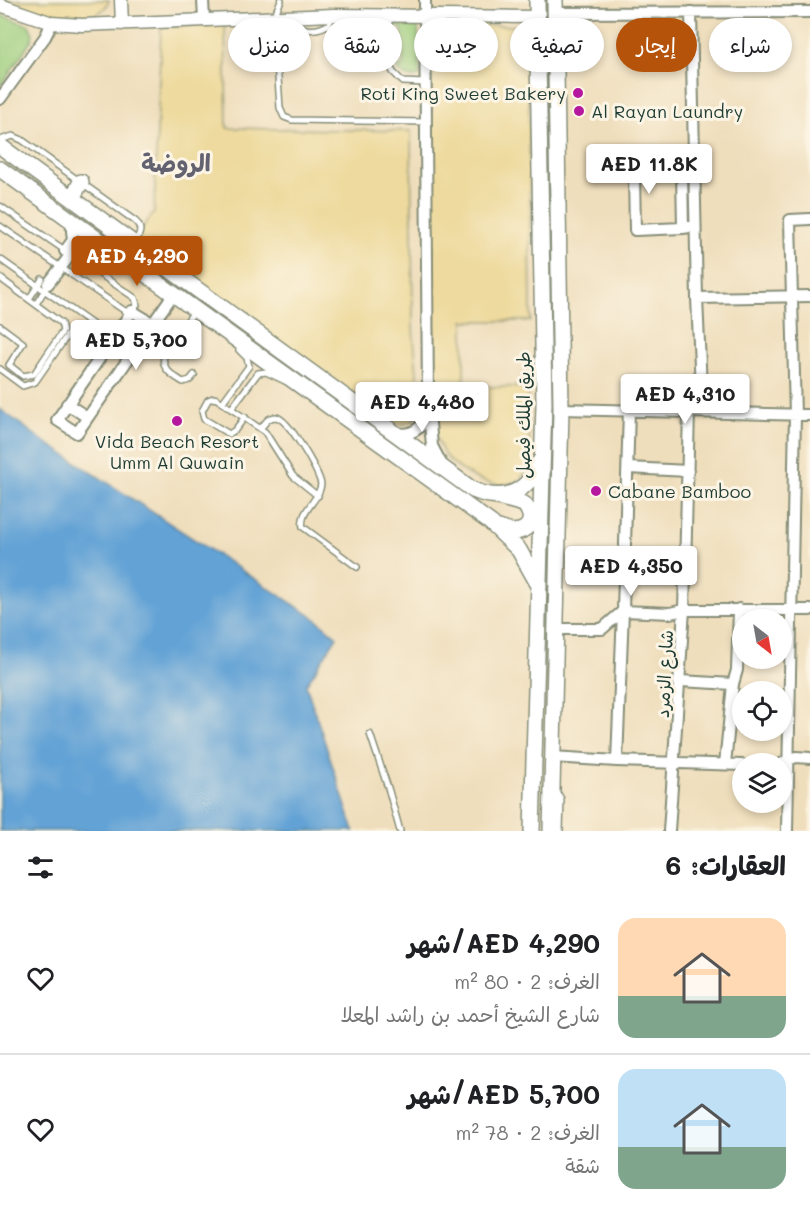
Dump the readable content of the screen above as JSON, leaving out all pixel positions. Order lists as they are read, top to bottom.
{
  "streets": {
    "main road": ["طريق الملك فيصل"],
    "street": ["شارع الزمرد"]
  },
  "districts": ["الروضة"],
  "places": [
    "Roti King Sweet Bakery",
    "Al Rayan Laundry",
    "Vida Beach Resort Umm Al Quwain",
    "Cabane Bamboo"
  ],
  "north": "bottom right",
  "page": {
    "chip": [
      "شراء",
      "إيجار",
      "تصفية",
      "جديد",
      "شقة",
      "منزل"
    ],
    "price": [
      "AED 11.8K",
      "AED 4,290",
      "AED 5,700",
      "AED 4,310",
      "AED 4,480",
      "AED 4,350"
    ],
    "heading": "العقارات: 6",
    "list": [
      {
        "name": "AED 4,290/شهر",
        "note": "الغرف: 2 · 80 m² · شارع الشيخ أحمد بن راشد المعلا"
      },
      {
        "name": "AED 5,700/شهر",
        "note": "الغرف: 2 · 78 m² · شقة"
      }
    ]
  }
}
